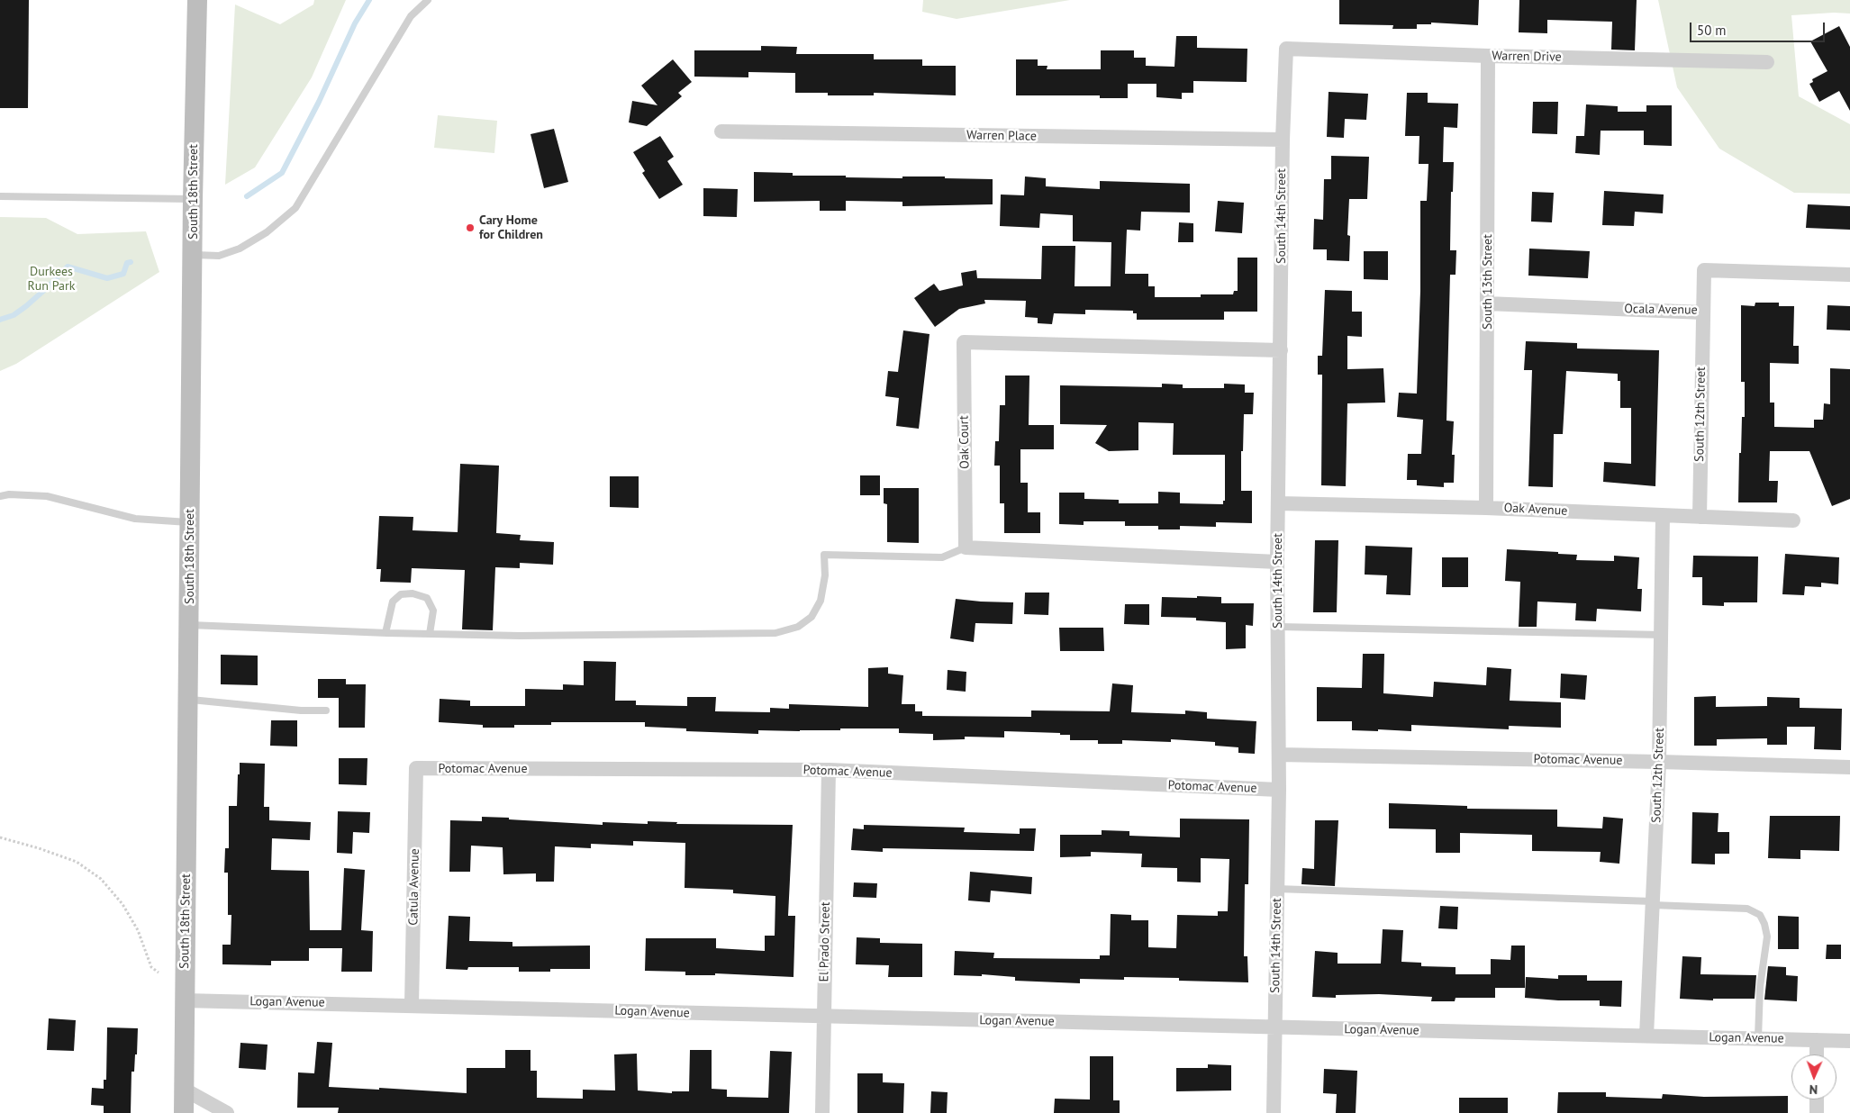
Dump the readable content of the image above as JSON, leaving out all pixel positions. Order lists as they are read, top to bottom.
{
  "streets": {
    "main road": ["South 18th Street"],
    "street": [
      "Warren Drive",
      "Warren Place",
      "South 14th Street",
      "South 13th Street",
      "Ocala Avenue",
      "South 12th Street",
      "Oak Court",
      "Oak Avenue",
      "Potomac Avenue",
      "Catula Avenue",
      "El Prado Street",
      "Logan Avenue"
    ]
  },
  "crossings": [
    ["Warren Drive", "South 14th Street"],
    ["Warren Drive", "South 13th Street"],
    ["Warren Place", "South 14th Street"],
    ["South 18th Street", "Logan Avenue"],
    ["South 14th Street", "Oak Court"],
    ["South 14th Street", "Oak Avenue"],
    ["South 14th Street", "Potomac Avenue"],
    ["South 14th Street", "Logan Avenue"],
    ["South 13th Street", "Ocala Avenue"],
    ["South 13th Street", "Oak Avenue"],
    ["Ocala Avenue", "South 12th Street"],
    ["South 12th Street", "Oak Avenue"],
    ["South 12th Street", "Potomac Avenue"],
    ["South 12th Street", "Logan Avenue"],
    ["Potomac Avenue", "Catula Avenue"],
    ["Potomac Avenue", "El Prado Street"],
    ["Catula Avenue", "Logan Avenue"],
    ["El Prado Street", "Logan Avenue"]
  ],
  "parks": ["Durkees Run Park"],
  "places": ["Cary Home for Children"],
  "scale_bar": "50 m",
  "north": "bottom"
}
